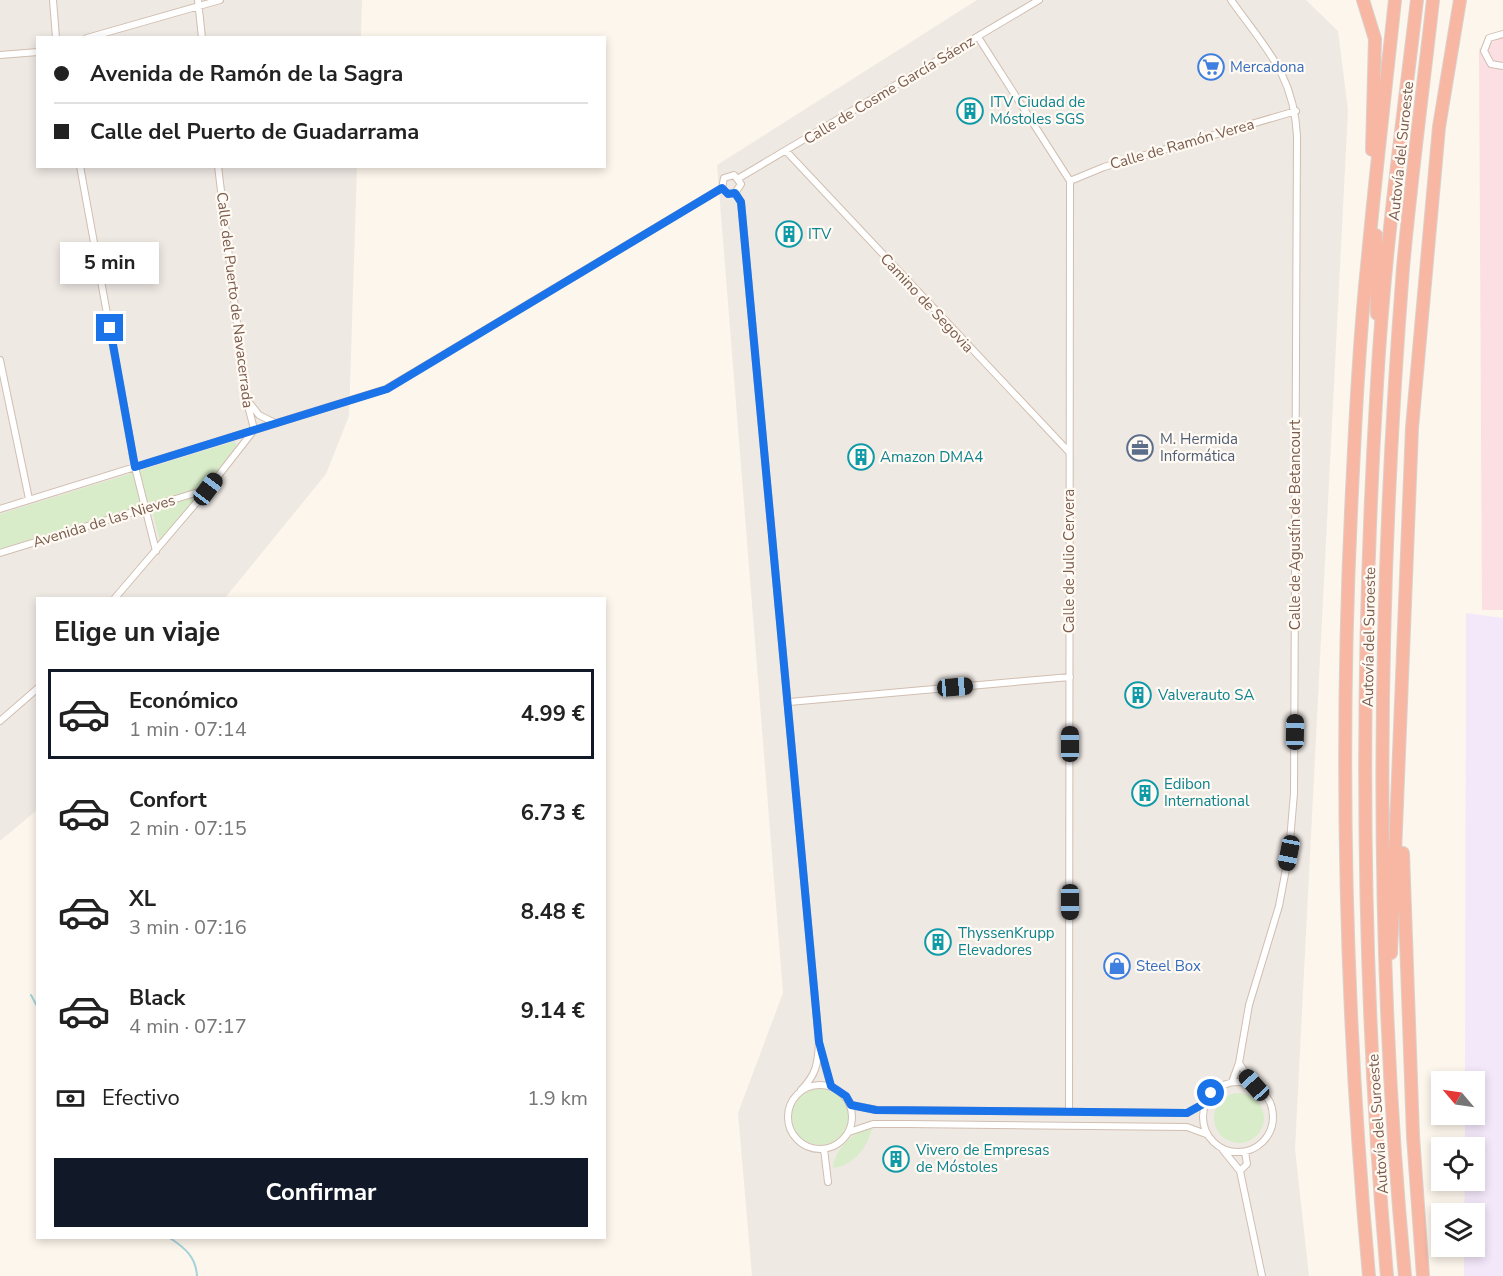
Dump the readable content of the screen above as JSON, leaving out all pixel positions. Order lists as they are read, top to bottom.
{
  "streets": {
    "highway": ["Autovía del Suroeste"],
    "street": [
      "Calle de Cosme García Sáenz",
      "Calle de Ramón Verea",
      "Calle del Puerto de Navacerrada",
      "Camino de Segovia",
      "Avenida de las Nieves",
      "Calle de Agustín de Betancourt",
      "Calle de Julio Cervera"
    ]
  },
  "crossings": [
    ["Calle de Cosme García Sáenz", "Camino de Segovia"],
    ["Calle de Ramón Verea", "Calle de Agustín de Betancourt"],
    ["Calle de Ramón Verea", "Calle de Julio Cervera"],
    ["Calle del Puerto de Navacerrada", "Avenida de las Nieves"],
    ["Camino de Segovia", "Calle de Julio Cervera"]
  ],
  "places": {
    "supermarket": ["Mercadona"],
    "building": [
      "ITV Ciudad de Móstoles SGS",
      "ITV",
      "Amazon DMA4",
      "Valverauto SA",
      "Edibon International",
      "ThyssenKrupp Elevadores",
      "Vivero de Empresas de Móstoles"
    ],
    "office": ["M. Hermida Informática"],
    "shop": ["Steel Box"]
  },
  "north": "top left",
  "page": {
    "banner": ["Avenida de Ramón de la Sagra", "Calle del Puerto de Guadarrama"],
    "bubble": "5 min",
    "heading": "Elige un viaje",
    "list": [
      {
        "name": "Económico",
        "note": "1 min · 07:14",
        "value": "4.99 €"
      },
      {
        "name": "Confort",
        "note": "2 min · 07:15",
        "value": "6.73 €"
      },
      {
        "name": "XL",
        "note": "3 min · 07:16",
        "value": "8.48 €"
      },
      {
        "name": "Black",
        "note": "4 min · 07:17",
        "value": "9.14 €"
      }
    ],
    "pay": ["Efectivo", "1.9 km"],
    "buttons": "Confirmar"
  }
}
